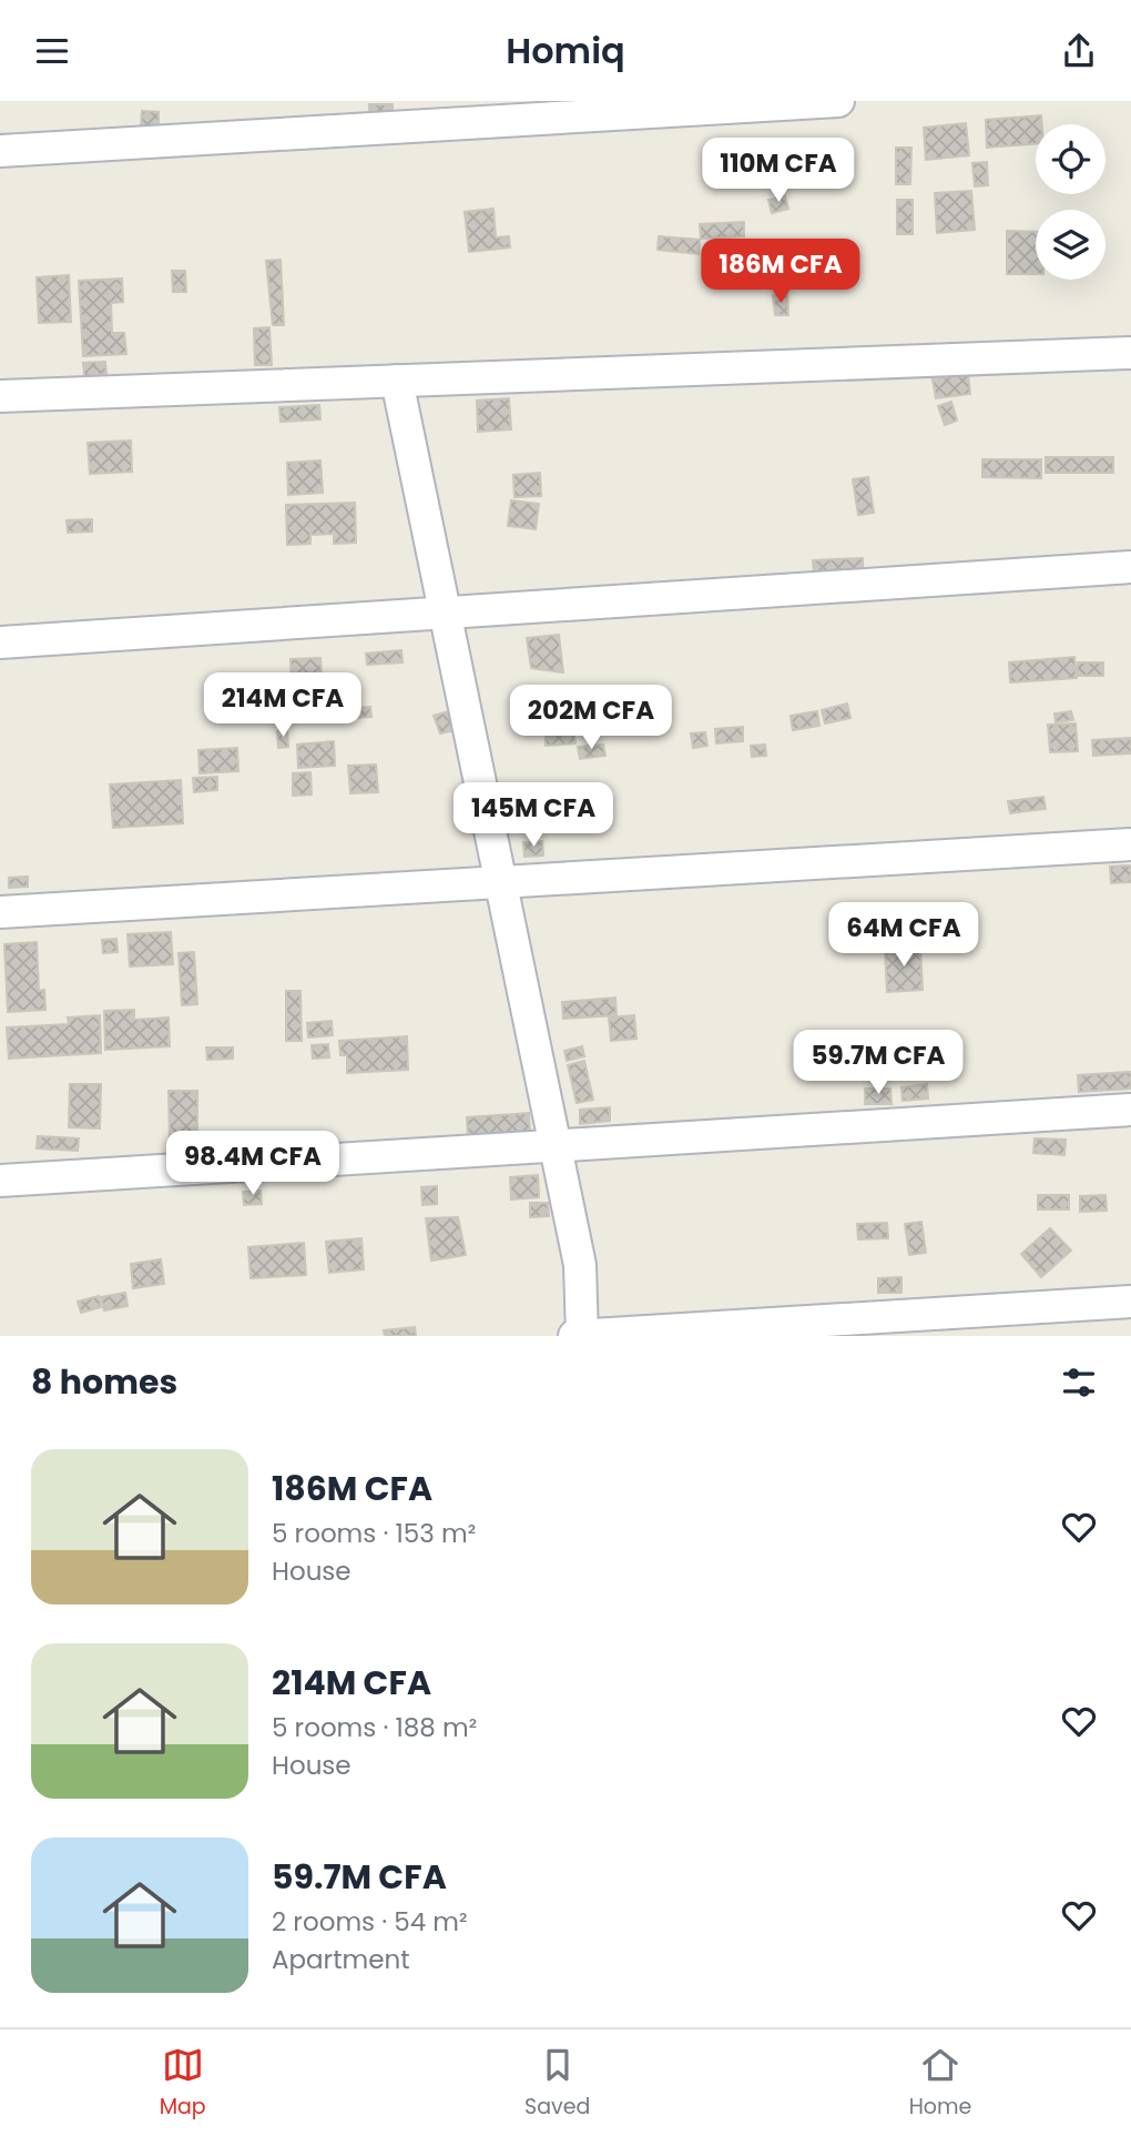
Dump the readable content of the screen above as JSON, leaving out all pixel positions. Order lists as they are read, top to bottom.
{
  "page": {
    "header": "Homiq",
    "price": [
      "110M CFA",
      "186M CFA",
      "214M CFA",
      "202M CFA",
      "145M CFA",
      "64M CFA",
      "59.7M CFA",
      "98.4M CFA"
    ],
    "heading": "8 homes",
    "list": [
      {
        "name": "186M CFA",
        "note": "5 rooms · 153 m² · House"
      },
      {
        "name": "214M CFA",
        "note": "5 rooms · 188 m² · House"
      },
      {
        "name": "59.7M CFA",
        "note": "2 rooms · 54 m² · Apartment"
      }
    ],
    "tabs": ["Map", "Saved", "Home"]
  }
}
